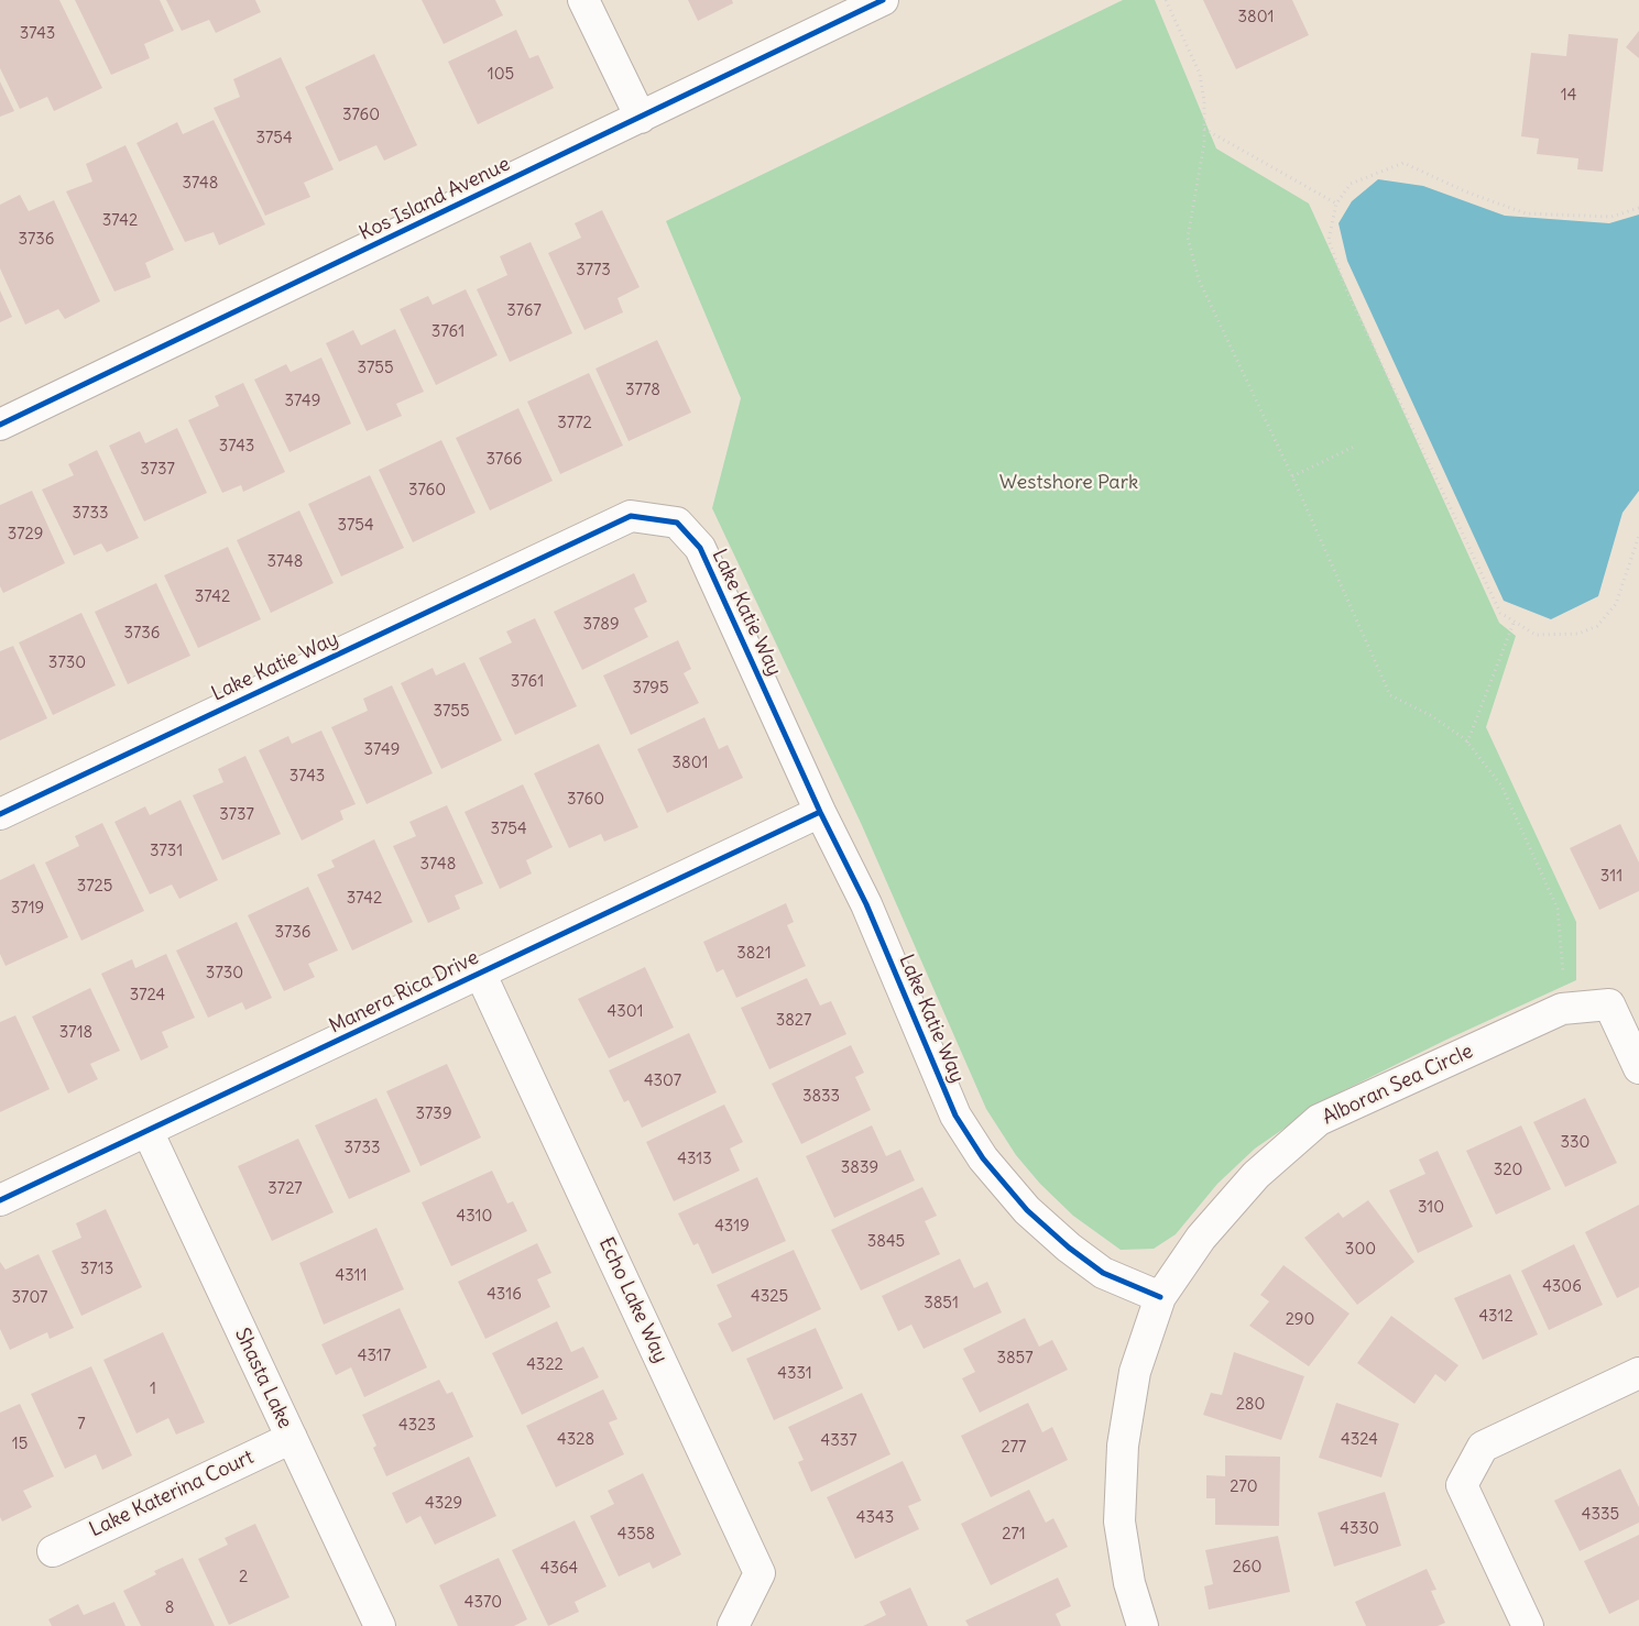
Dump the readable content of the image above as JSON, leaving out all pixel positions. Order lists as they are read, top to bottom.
{
  "streets": {
    "street": [
      "Kos Island Avenue",
      "Lake Katie Way",
      "Manera Rica Drive",
      "Alboran Sea Circle",
      "Echo Lake Way",
      "Shasta Lake",
      "Lake Katerina Court"
    ]
  },
  "crossings": [
    ["Lake Katie Way", "Manera Rica Drive"],
    ["Lake Katie Way", "Alboran Sea Circle"],
    ["Manera Rica Drive", "Echo Lake Way"],
    ["Manera Rica Drive", "Shasta Lake"],
    ["Shasta Lake", "Lake Katerina Court"]
  ],
  "parks": ["Westshore Park"],
  "house_numbers": [
    "3801",
    "3743",
    "105",
    "14",
    "3760",
    "3754",
    "3748",
    "3742",
    "3736",
    "3773",
    "3767",
    "3761",
    "3755",
    "3778",
    "3749",
    "3772",
    "3743",
    "3766",
    "3737",
    "3760",
    "3733",
    "3754",
    "3729",
    "3748",
    "3742",
    "3789",
    "3736",
    "3730",
    "3761",
    "3795",
    "3755",
    "3749",
    "3801",
    "3743",
    "3760",
    "3737",
    "3754",
    "3731",
    "3748",
    "311",
    "3725",
    "3742",
    "3719",
    "3736",
    "3821",
    "3730",
    "3724",
    "4301",
    "3827",
    "3718",
    "4307",
    "3833",
    "3739",
    "330",
    "3733",
    "4313",
    "3839",
    "320",
    "3727",
    "310",
    "4310",
    "4319",
    "3845",
    "300",
    "3713",
    "4311",
    "4306",
    "4316",
    "4325",
    "3707",
    "3851",
    "4312",
    "290",
    "4317",
    "3857",
    "4322",
    "4331",
    "1",
    "280",
    "7",
    "4323",
    "4328",
    "4324",
    "4337",
    "15",
    "277",
    "270",
    "4329",
    "4335",
    "4343",
    "4330",
    "4358",
    "271",
    "260",
    "4364",
    "2",
    "4370",
    "8"
  ]
}
